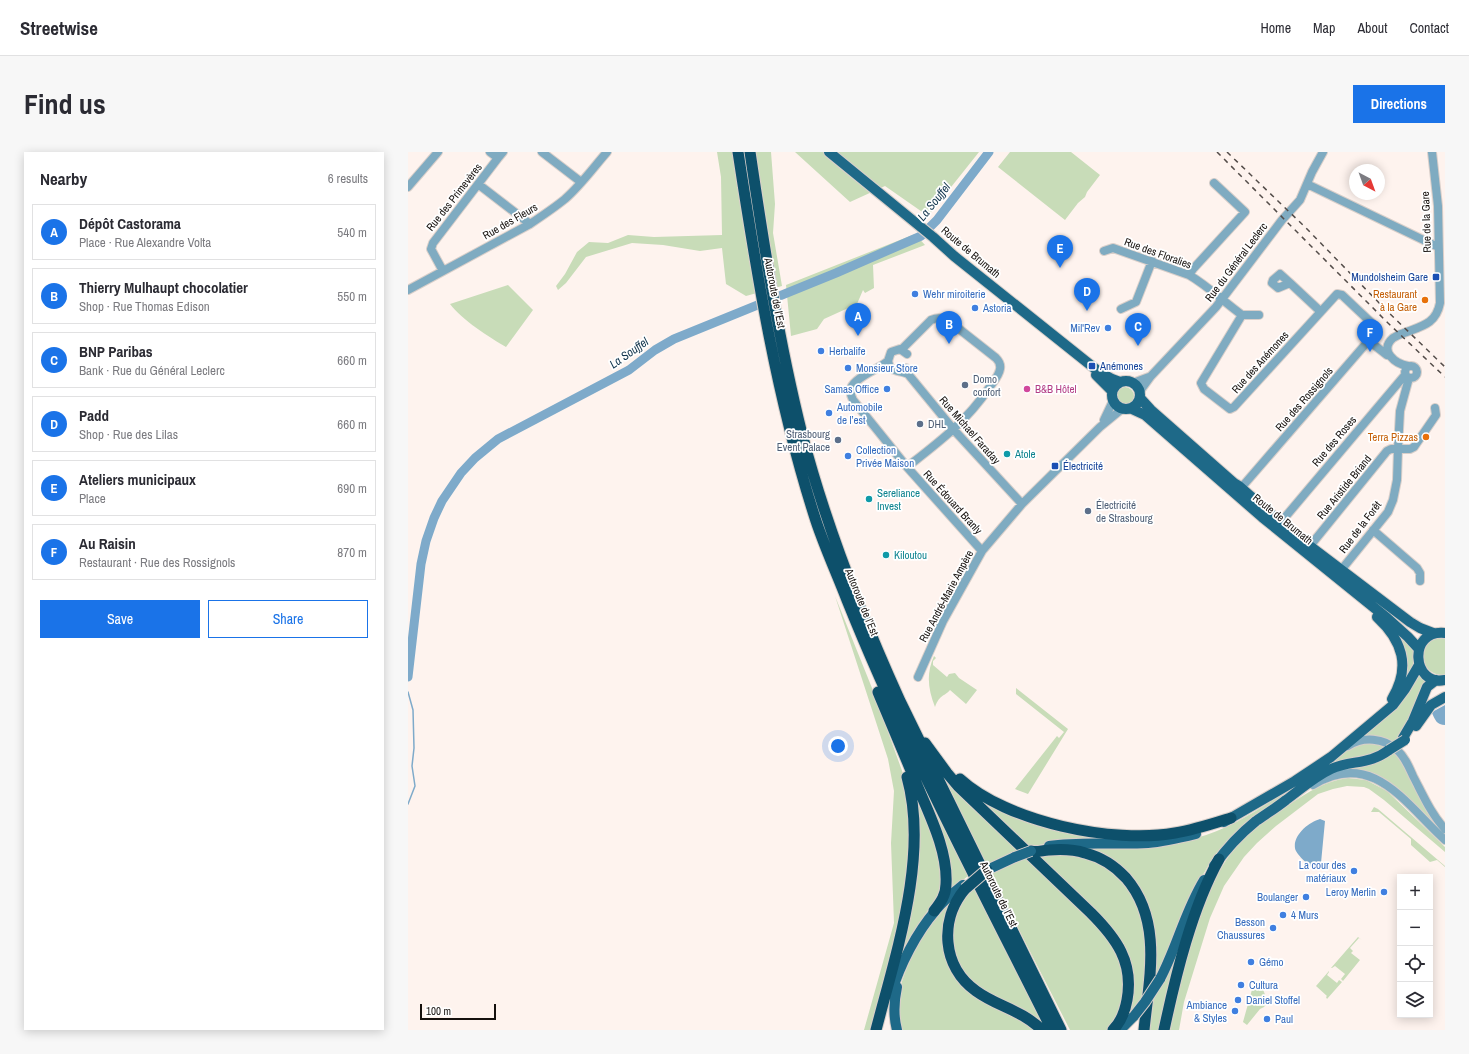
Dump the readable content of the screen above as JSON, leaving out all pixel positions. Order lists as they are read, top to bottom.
{
  "streets": {
    "highway": ["Autoroute de l’Est"],
    "main road": ["Route de Brumath"],
    "street": [
      "Rue des Primevères",
      "Rue des Fleurs",
      "Rue de la Gare",
      "Rue des Floralies",
      "Rue du Général Leclerc",
      "Rue des Anémones",
      "Rue des Rossignols",
      "Rue Michael Faraday",
      "Rue des Roses",
      "Rue Aristide Briand",
      "Rue Édouard Branly",
      "Rue de la Forêt",
      "Rue André-Marie Ampère"
    ]
  },
  "crossings": [
    ["Rue des Primevères", "Rue des Fleurs"],
    ["Route de Brumath", "Rue du Général Leclerc"],
    ["Route de Brumath", "Rue des Rossignols"],
    ["Route de Brumath", "Rue des Roses"],
    ["Route de Brumath", "Rue Aristide Briand"],
    ["Route de Brumath", "Rue de la Forêt"],
    ["Route de Brumath", "Rue André-Marie Ampère"],
    ["Rue des Floralies", "Rue du Général Leclerc"],
    ["Rue du Général Leclerc", "Rue André-Marie Ampère"],
    ["Rue des Anémones", "Rue des Rossignols"],
    ["Rue Michael Faraday", "Rue Édouard Branly"],
    ["Rue Michael Faraday", "Rue André-Marie Ampère"],
    ["Rue des Roses", "Rue de la Forêt"],
    ["Rue Aristide Briand", "Rue de la Forêt"],
    ["Rue Édouard Branly", "Rue André-Marie Ampère"]
  ],
  "water": ["La Souffel"],
  "places": {
    "transit": ["Mundolsheim Gare", "Anémones", "Électricité"],
    "other": [
      "Wehr miroiterie",
      "Restaurant à la Gare",
      "Astoria",
      "Mil'Rev",
      "Herbalife",
      "Monsieur Store",
      "Domo confort",
      "Samas Office",
      "B&B Hôtel",
      "Automobile de l’est",
      "DHL",
      "Terra Pizzas",
      "Strasbourg Event Palace",
      "Atole",
      "Collection Privée Maison",
      "Sereliance Invest",
      "Électricité de Strasbourg",
      "Kiloutou",
      "La cour des matériaux",
      "Leroy Merlin",
      "Boulanger",
      "4 Murs",
      "Besson Chaussures",
      "Gémo",
      "Cultura",
      "Daniel Stoffel",
      "Ambiance & Styles",
      "Paul"
    ]
  },
  "scale_bar": "100 m",
  "north": "bottom right",
  "page": {
    "header": "Streetwise",
    "nav": [
      "Home",
      "Map",
      "About",
      "Contact"
    ],
    "title": "Find us",
    "buttons": [
      "Directions",
      ["Save", "Share"]
    ],
    "heading": ["Nearby", "6 results"],
    "list": [
      {
        "mark": "A",
        "name": "Dépôt Castorama",
        "note": "Place · Rue Alexandre Volta",
        "value": "540 m"
      },
      {
        "mark": "B",
        "name": "Thierry Mulhaupt chocolatier",
        "note": "Shop · Rue Thomas Edison",
        "value": "550 m"
      },
      {
        "mark": "C",
        "name": "BNP Paribas",
        "note": "Bank · Rue du Général Leclerc",
        "value": "660 m"
      },
      {
        "mark": "D",
        "name": "Padd",
        "note": "Shop · Rue des Lilas",
        "value": "660 m"
      },
      {
        "mark": "E",
        "name": "Ateliers municipaux",
        "note": "Place",
        "value": "690 m"
      },
      {
        "mark": "F",
        "name": "Au Raisin",
        "note": "Restaurant · Rue des Rossignols",
        "value": "870 m"
      }
    ],
    "pins": [
      "E",
      "D",
      "A",
      "B",
      "C",
      "F"
    ],
    "map_buttons": ["+", "−"],
    "scale": "100 m"
  }
}
